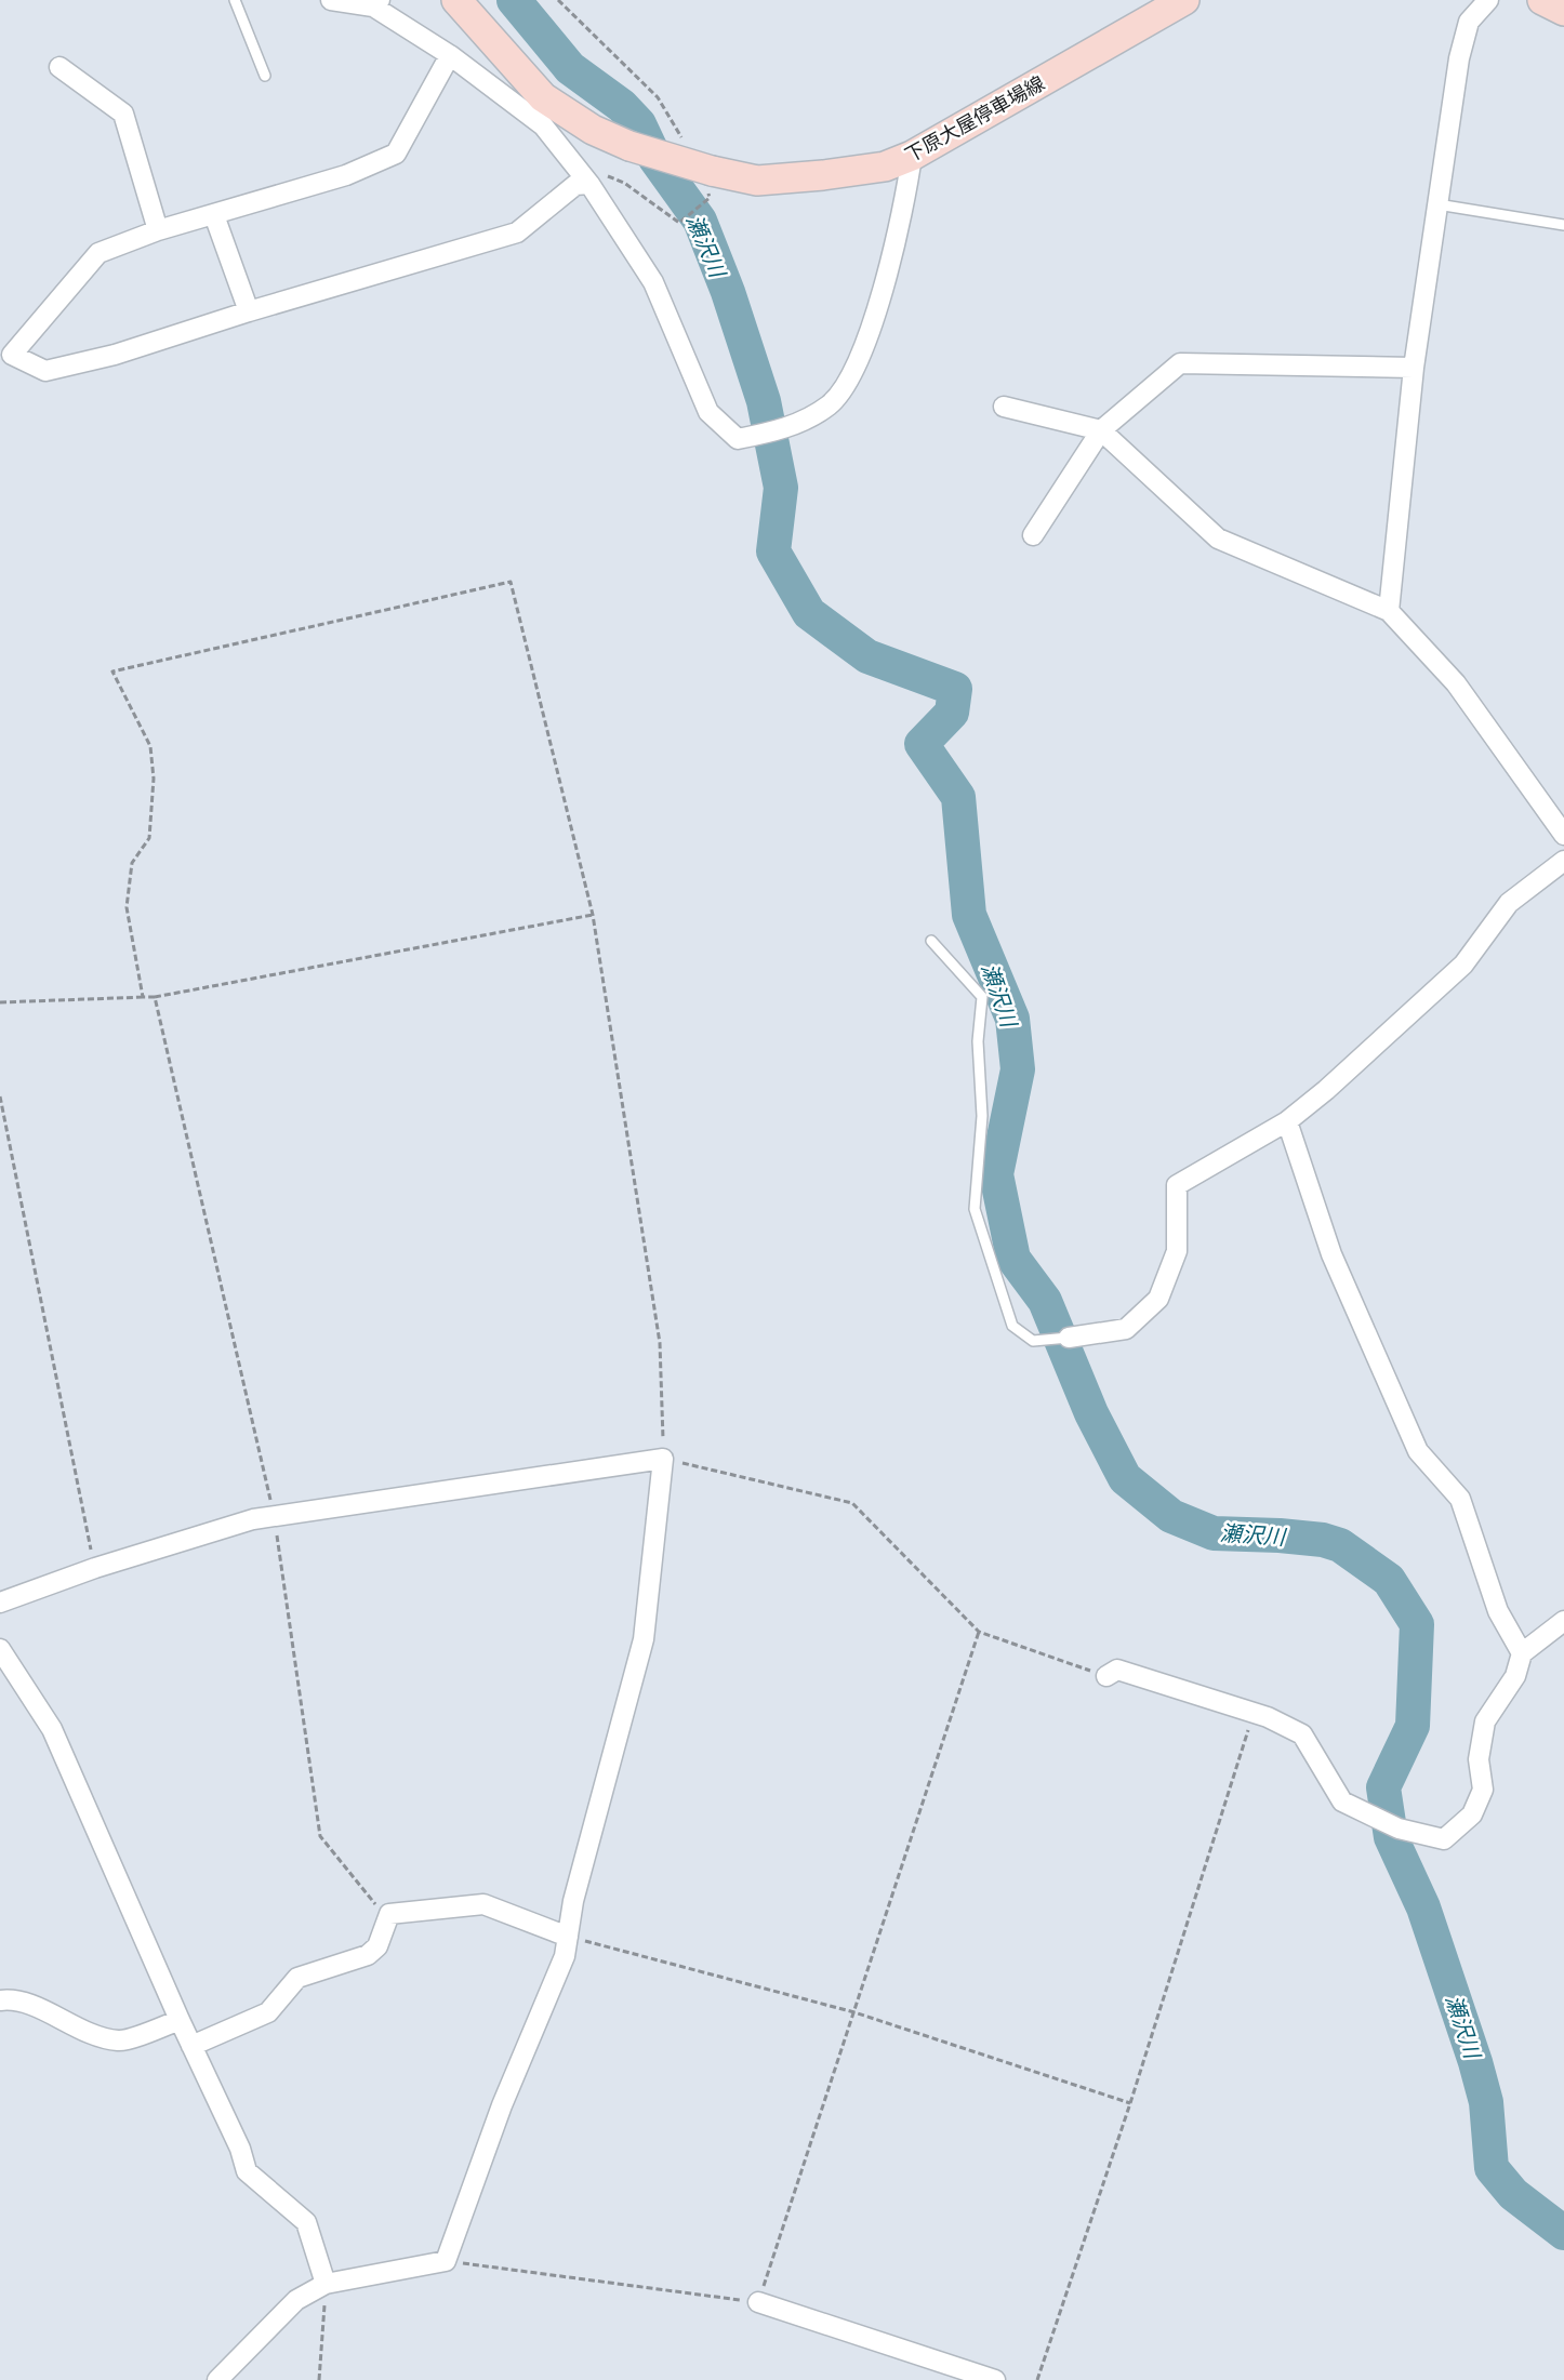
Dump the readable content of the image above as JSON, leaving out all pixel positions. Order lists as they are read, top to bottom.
{
  "streets": {
    "main road": ["下原大屋停車場線"]
  },
  "water": ["瀬沢川"]
}
